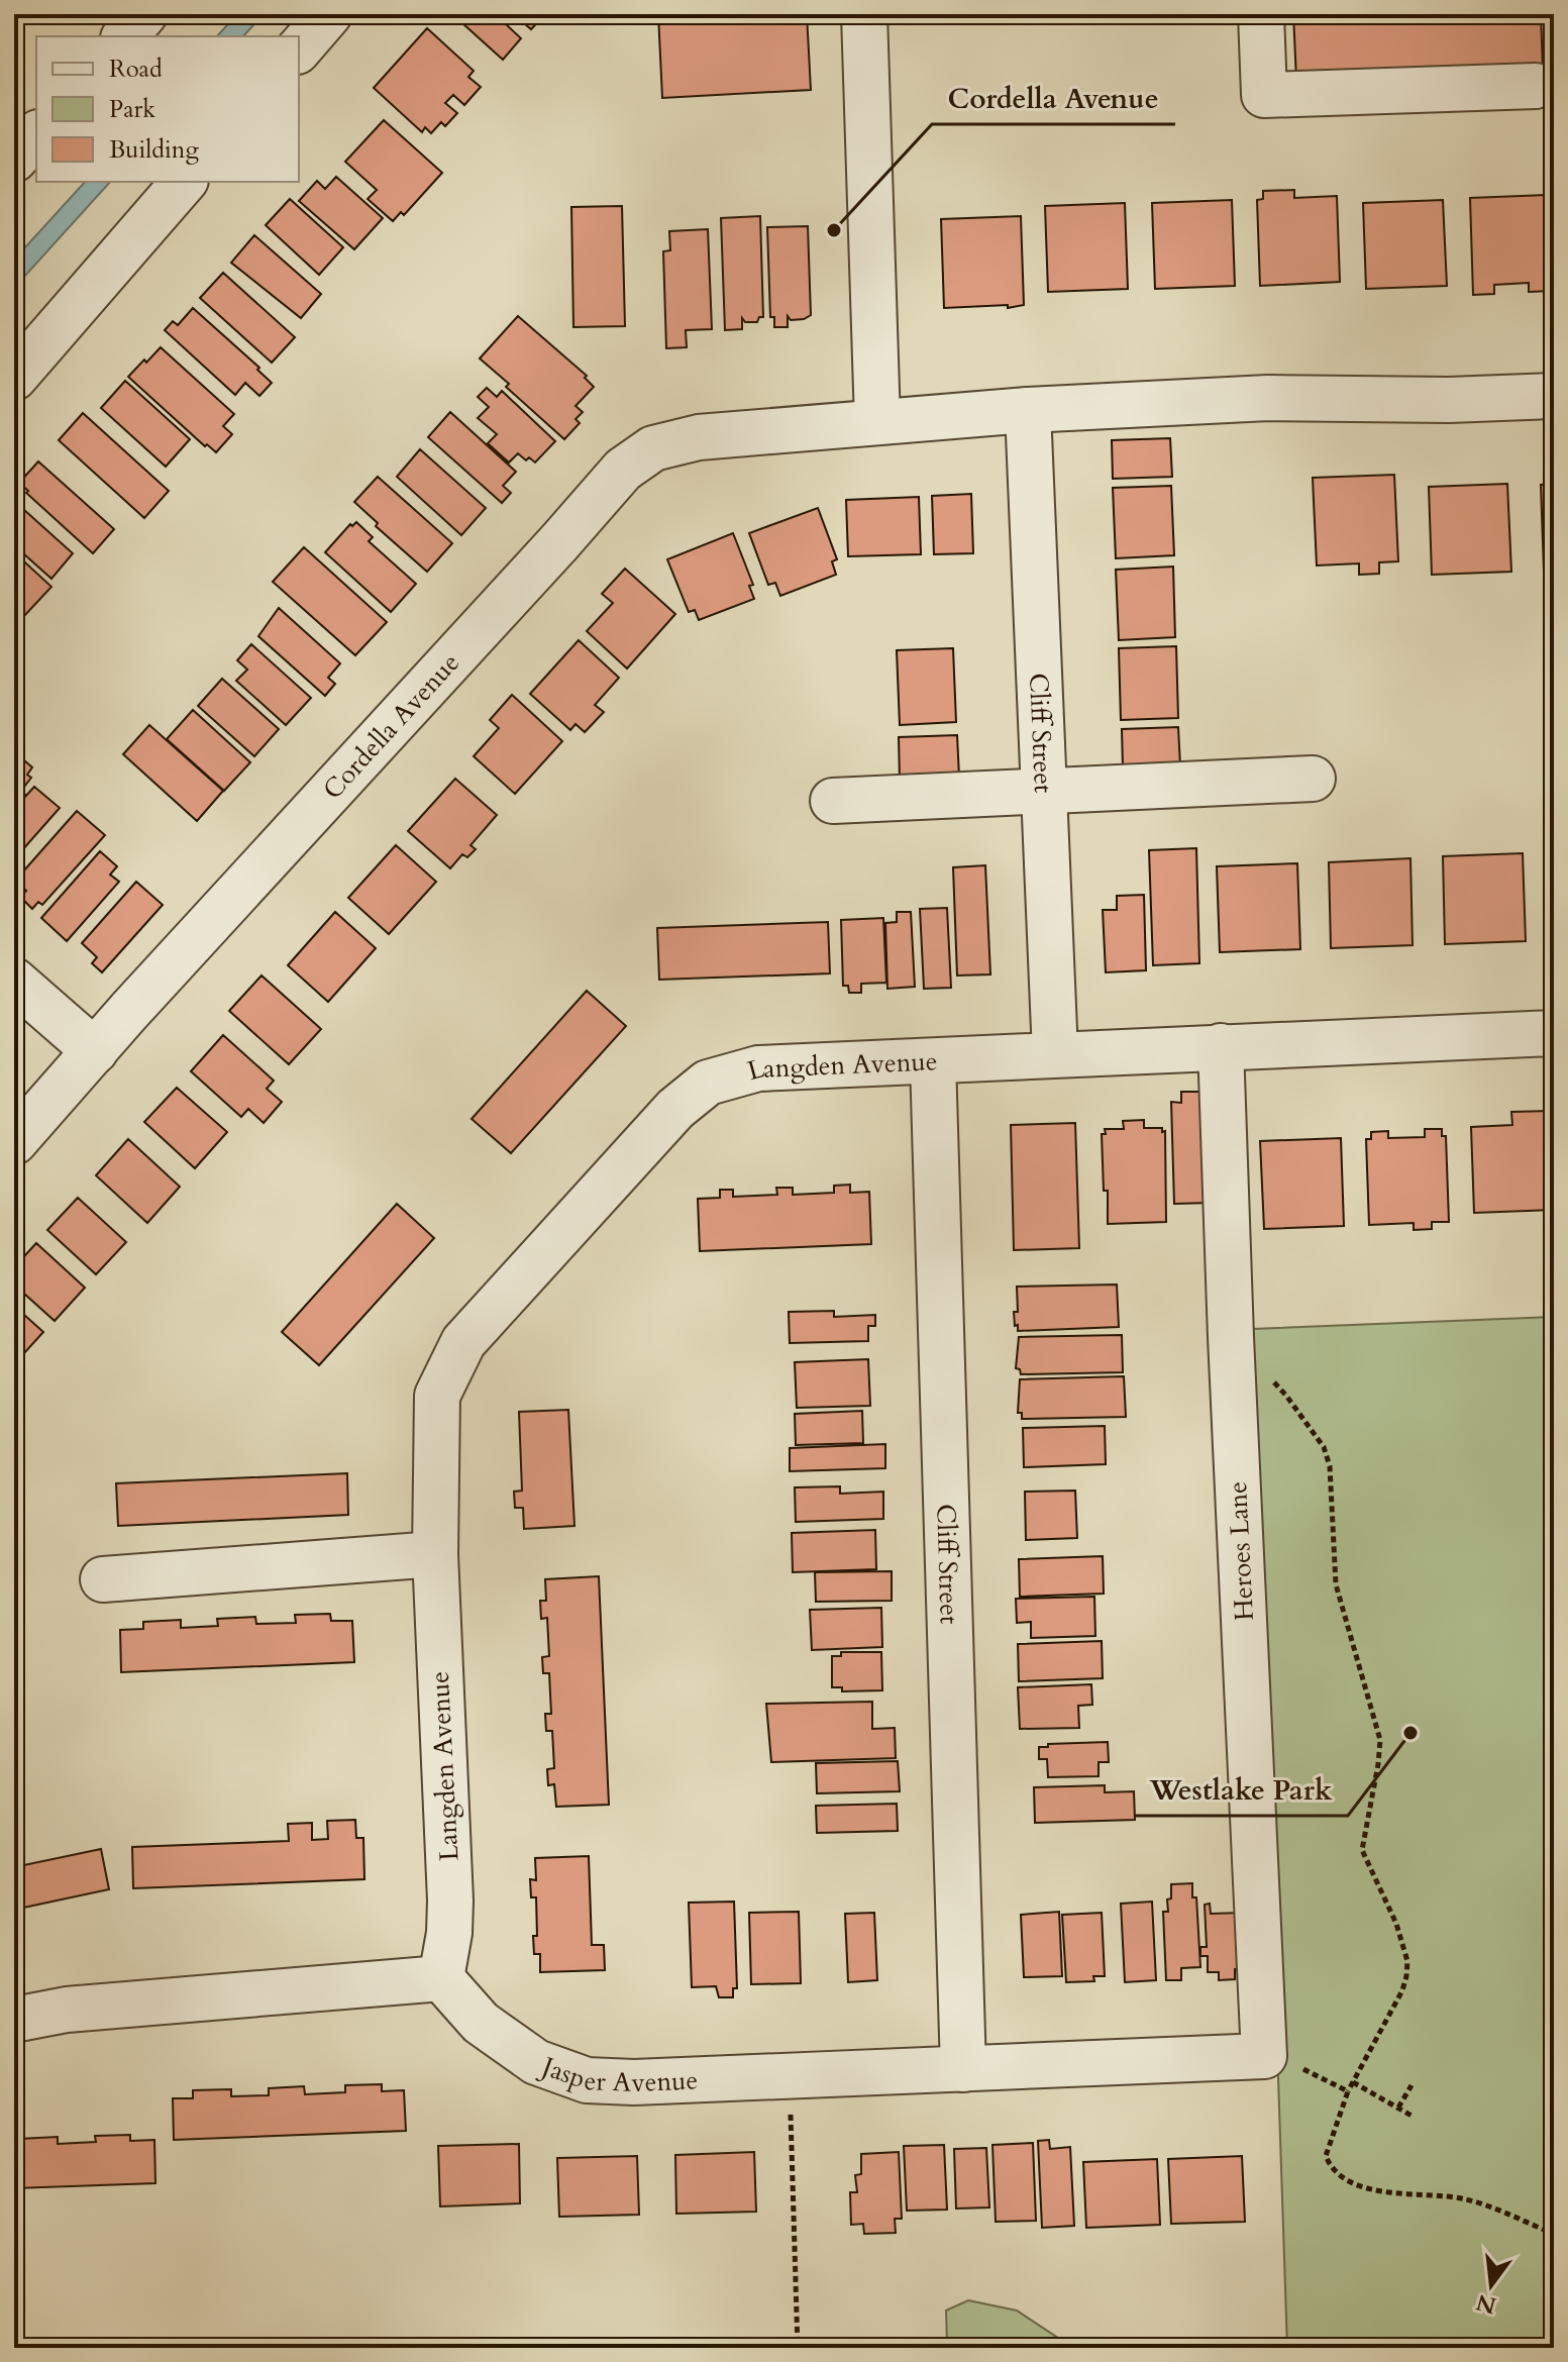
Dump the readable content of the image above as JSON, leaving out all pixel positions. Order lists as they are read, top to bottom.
{
  "streets": {
    "street": [
      "Cordella Avenue",
      "Cliff Street",
      "Langden Avenue",
      "Heroes Lane",
      "Jasper Avenue"
    ]
  },
  "crossings": [
    ["Cordella Avenue", "Cliff Street"],
    ["Cliff Street", "Langden Avenue"],
    ["Cliff Street", "Jasper Avenue"],
    ["Langden Avenue", "Heroes Lane"],
    ["Langden Avenue", "Jasper Avenue"],
    ["Heroes Lane", "Jasper Avenue"]
  ],
  "places": ["Cordella Avenue", "Westlake Park"],
  "legend": ["Road", "Park", "Building"],
  "north": "bottom"
}
